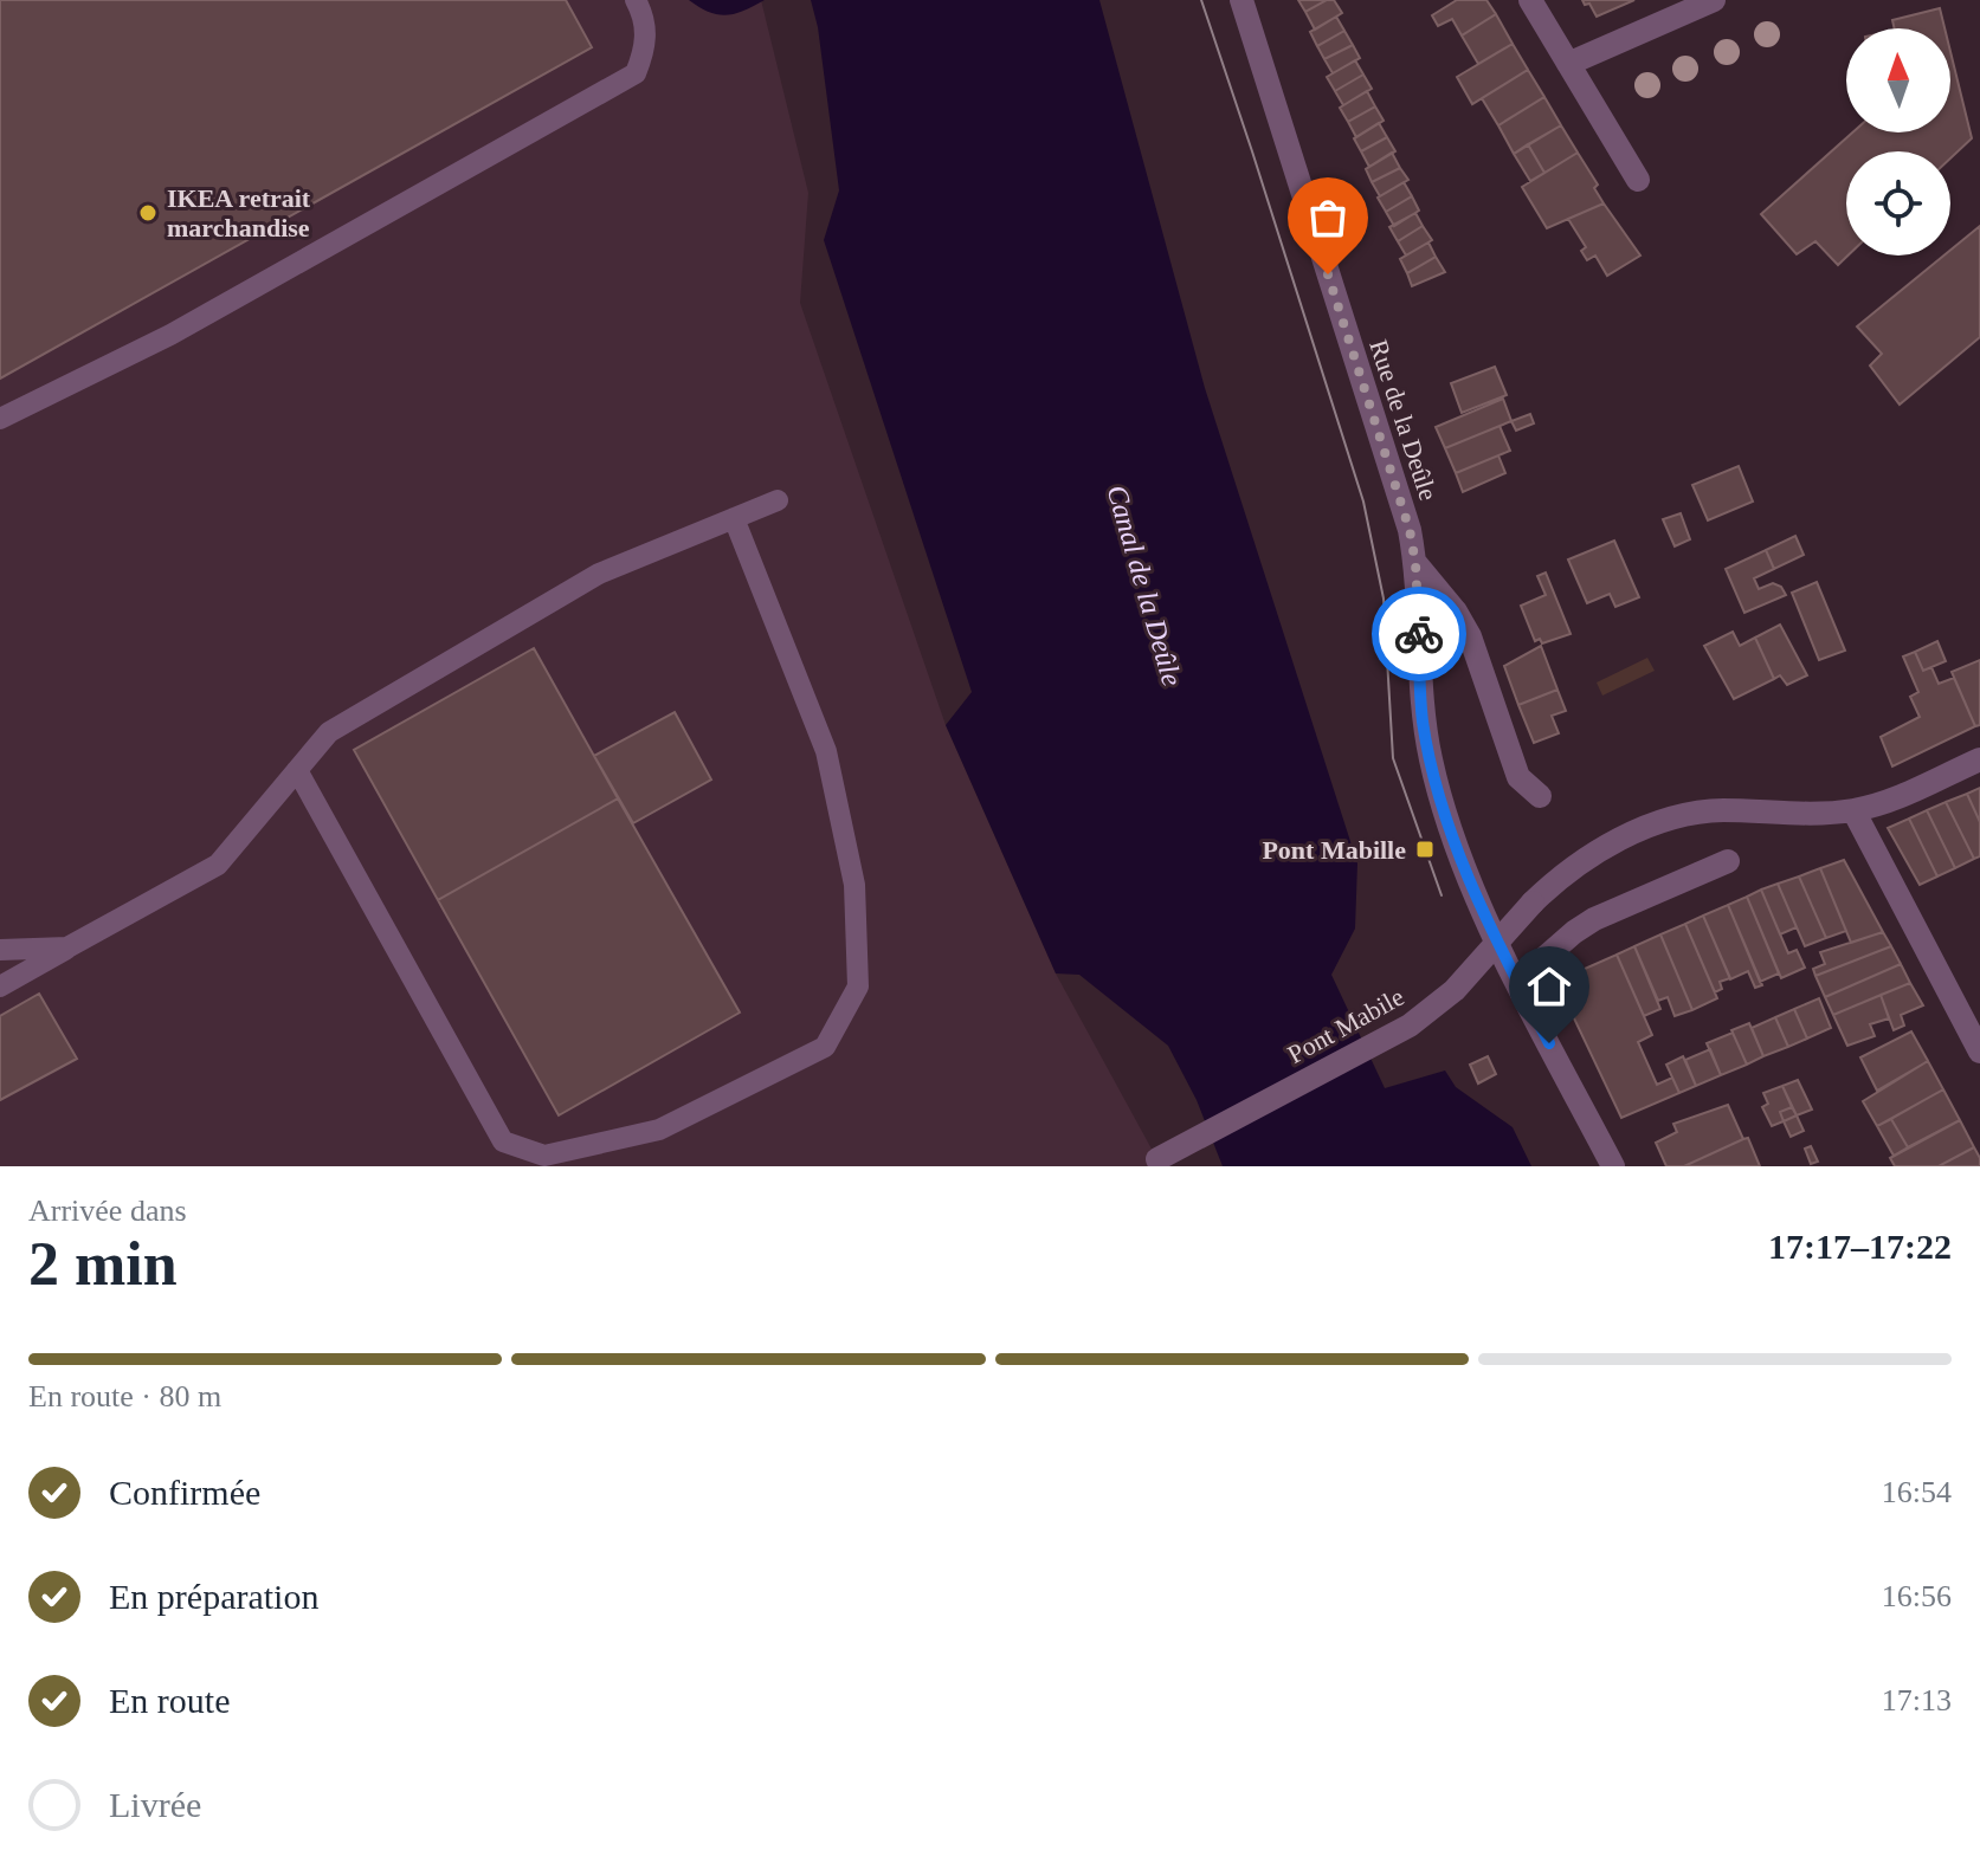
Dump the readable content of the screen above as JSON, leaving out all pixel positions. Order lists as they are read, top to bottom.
{
  "streets": {
    "street": ["Rue de la Deûle", "Pont Mabile"]
  },
  "water": ["Canal de la Deûle"],
  "places": {
    "other": ["IKEA retrait marchandise"],
    "transit": ["Pont Mabille"]
  },
  "north": "top",
  "page": {
    "heading": ["2 min", "Arrivée dans", "17:17–17:22"],
    "bar": "En route · 80 m",
    "list": [
      ["Confirmée", "16:54"],
      ["En préparation", "16:56"],
      ["En route", "17:13"],
      "Livrée"
    ]
  }
}
